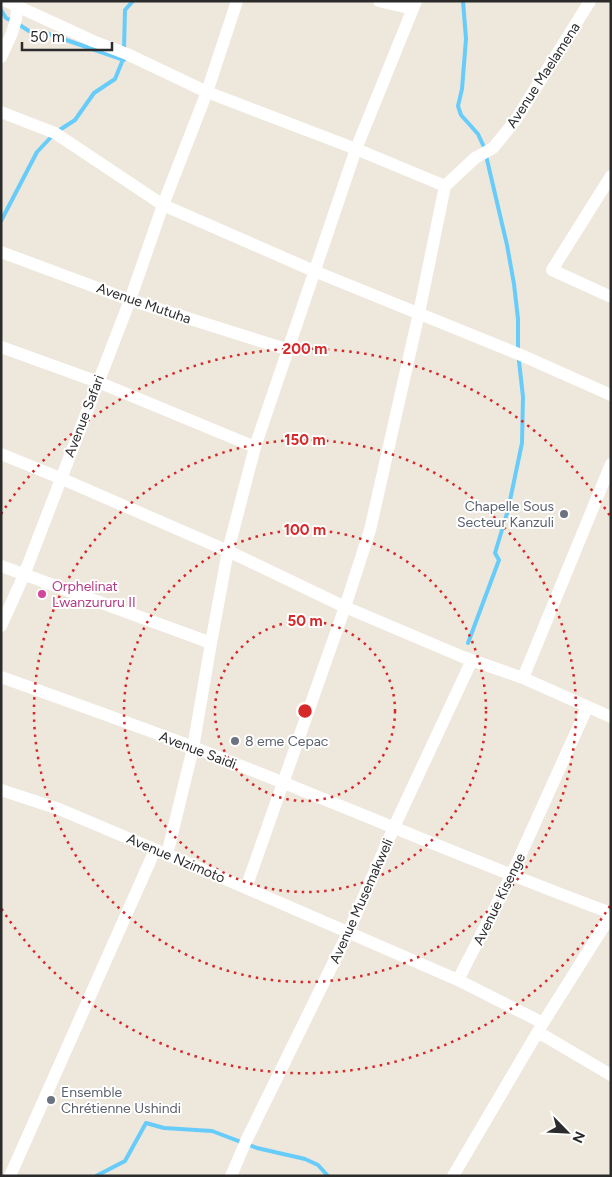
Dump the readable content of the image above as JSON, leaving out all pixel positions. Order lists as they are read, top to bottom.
{
  "streets": {
    "street": [
      "Avenue Maelamena",
      "Avenue Mutuha",
      "Avenue Safari",
      "Avenue Saidi",
      "Avenue Nzimoto",
      "Avenue Kisenge",
      "Avenue Musemakweli"
    ]
  },
  "crossings": [
    ["Avenue Mutuha", "Avenue Safari"],
    ["Avenue Saidi", "Avenue Kisenge"],
    ["Avenue Saidi", "Avenue Musemakweli"],
    ["Avenue Nzimoto", "Avenue Musemakweli"]
  ],
  "places": [
    "Chapelle Sous Secteur Kanzuli",
    "Orphelinat Lwanzururu II",
    "8 eme Cepac",
    "Ensemble Chrétienne Ushindi"
  ],
  "scale_bar": "50 m",
  "north": "bottom right",
  "rings": [
    "200 m",
    "150 m",
    "100 m",
    "50 m"
  ]
}
